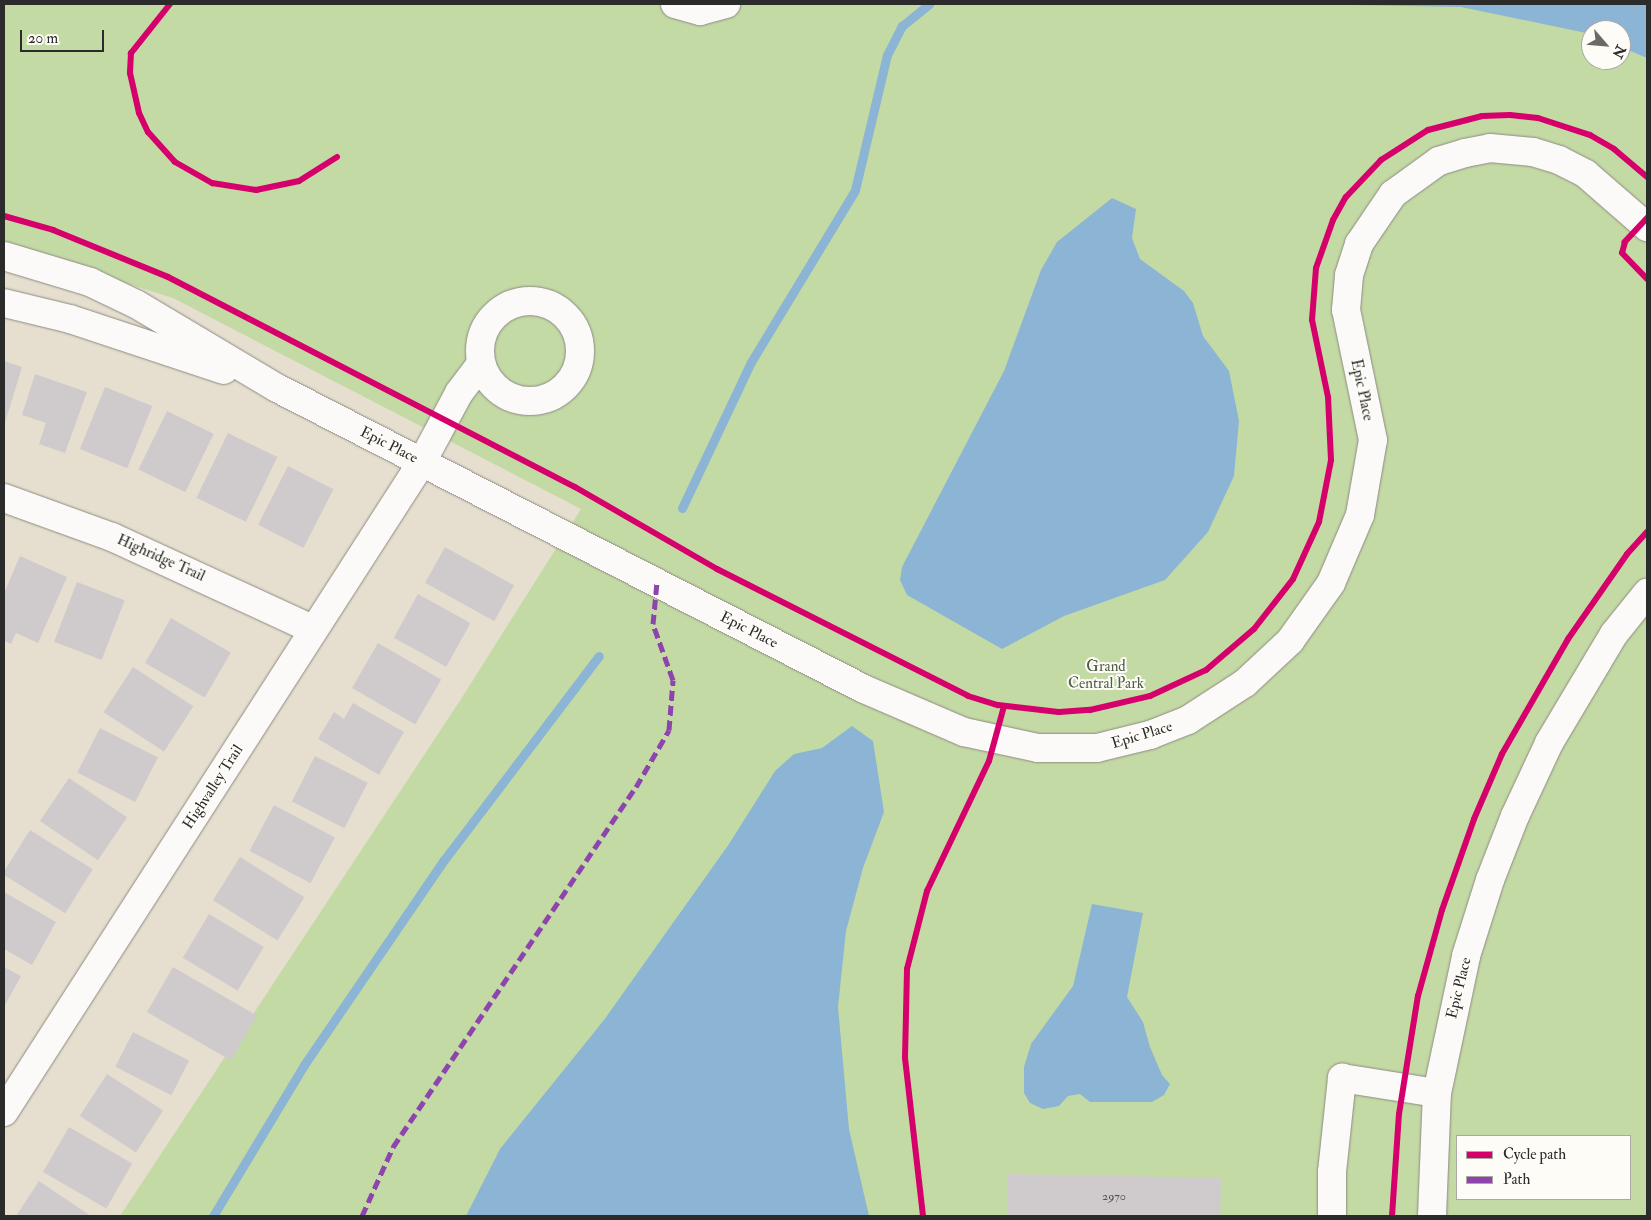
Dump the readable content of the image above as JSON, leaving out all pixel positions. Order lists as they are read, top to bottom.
{
  "streets": {
    "street": ["Epic Place", "Highridge Trail", "Highvalley Trail"]
  },
  "crossings": [
    ["Epic Place", "Highvalley Trail"],
    ["Highridge Trail", "Highvalley Trail"]
  ],
  "parks": ["Grand Central Park"],
  "house_numbers": ["2970"],
  "legend": ["Cycle path", "Path"],
  "scale_bar": "20 m",
  "north": "bottom right"
}
